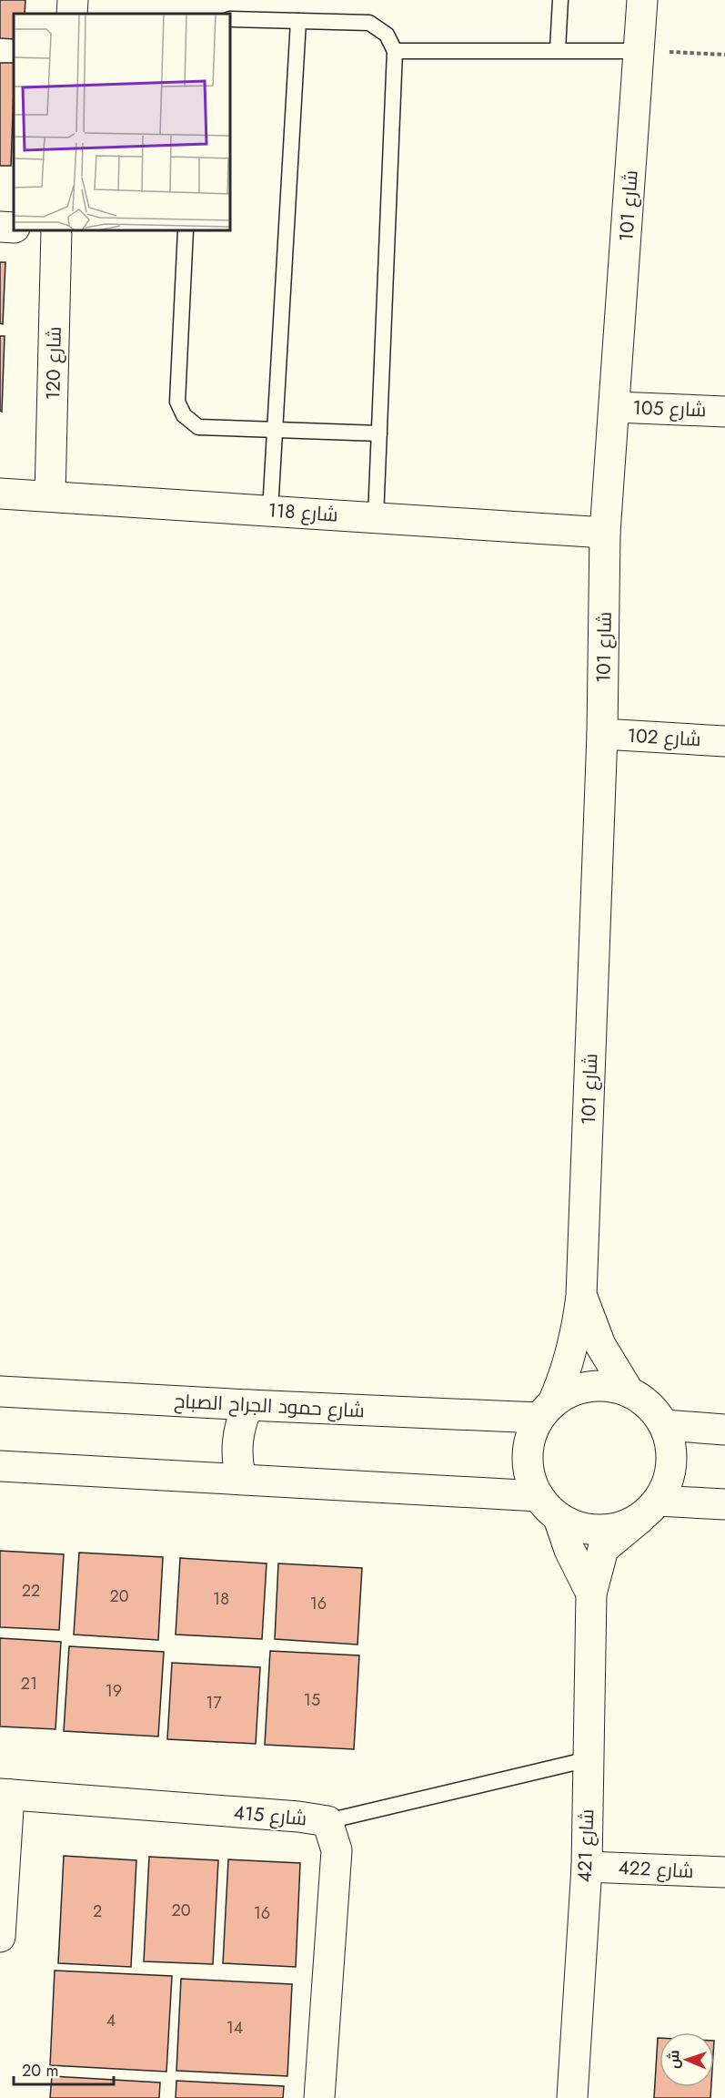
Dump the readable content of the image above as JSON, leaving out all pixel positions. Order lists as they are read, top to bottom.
{
  "streets": {
    "street": [
      "شارع 101",
      "شارع 120",
      "شارع 105",
      "شارع 118",
      "شارع 102",
      "شارع حمود الجراح الصباح",
      "شارع 415",
      "شارع 421",
      "شارع 422"
    ]
  },
  "crossings": [
    ["شارع 101", "شارع 105"],
    ["شارع 101", "شارع 118"],
    ["شارع 101", "شارع 102"],
    ["شارع 101", "شارع حمود الجراح الصباح"],
    ["شارع 101", "شارع 421"],
    ["شارع 120", "شارع 118"],
    ["شارع حمود الجراح الصباح", "شارع 421"],
    ["شارع 421", "شارع 422"]
  ],
  "house_numbers": [
    "22",
    "20",
    "18",
    "16",
    "21",
    "19",
    "15",
    "17",
    "20",
    "2",
    "16",
    "4",
    "14"
  ],
  "scale_bar": "20 m",
  "north": "left"
}
